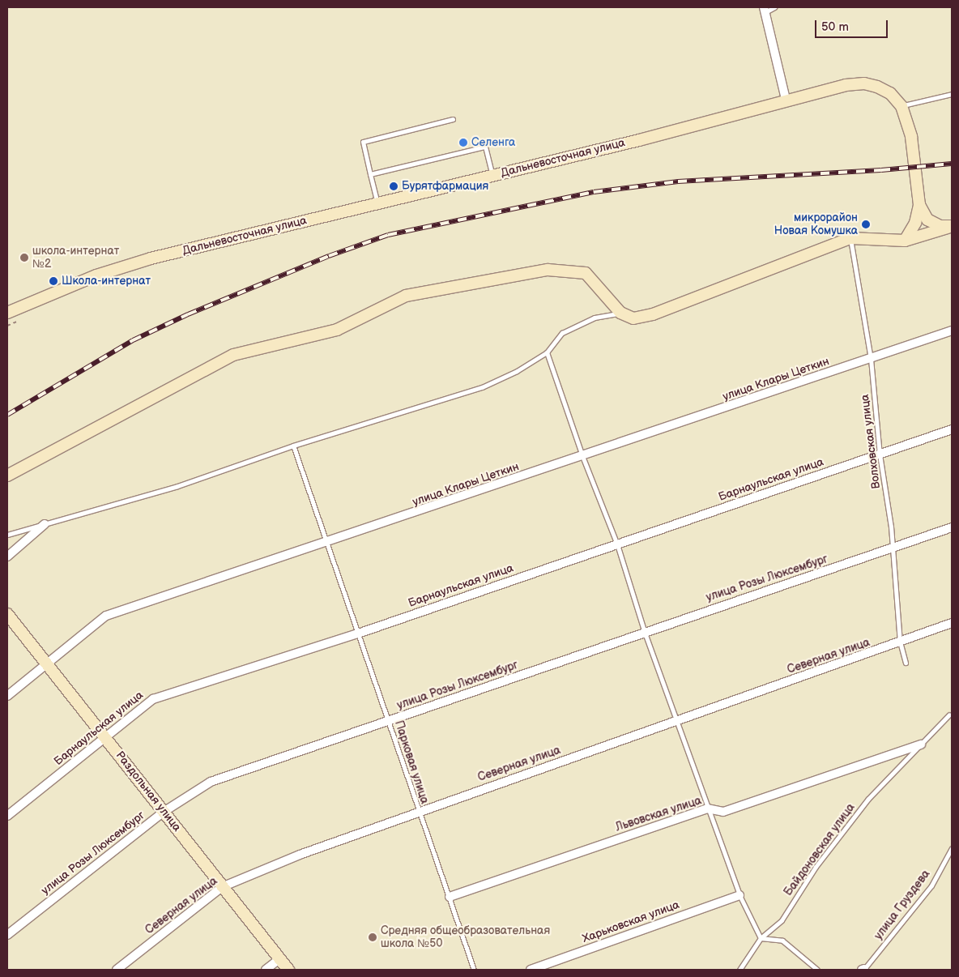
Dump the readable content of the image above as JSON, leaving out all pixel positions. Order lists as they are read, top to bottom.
{
  "streets": {
    "street": [
      "Дальневосточная улица",
      "улица Клары Цеткин",
      "Барнаульская улица",
      "улица Розы Люксембург",
      "Северная улица",
      "Раздольная улица",
      "Львовская улица",
      "Харьковская улица"
    ],
    "lane": [
      "Волховская улица",
      "Парковая улица",
      "Байдоновская улица",
      "улица Груздева"
    ]
  },
  "crossings": [
    ["Дальневосточная улица", "Волховская улица"],
    ["Дальневосточная улица", "Парковая улица"],
    ["улица Клары Цеткин", "Волховская улица"],
    ["улица Клары Цеткин", "Парковая улица"],
    ["улица Клары Цеткин", "Раздольная улица"],
    ["Волховская улица", "Барнаульская улица"],
    ["Волховская улица", "улица Розы Люксембург"],
    ["Волховская улица", "Северная улица"],
    ["Барнаульская улица", "Парковая улица"],
    ["Барнаульская улица", "Раздольная улица"],
    ["улица Розы Люксембург", "Парковая улица"],
    ["улица Розы Люксембург", "Раздольная улица"],
    ["Северная улица", "Парковая улица"],
    ["Северная улица", "Раздольная улица"],
    ["Парковая улица", "Львовская улица"],
    ["Львовская улица", "Байдоновская улица"]
  ],
  "places": [
    "Селенга",
    "Бурятфармация",
    "микрорайон Новая Комушка",
    "школа-интернат №2",
    "Школа-интернат",
    "Средняя общеобразовательная школа №50"
  ],
  "scale_bar": "50 m"
}
